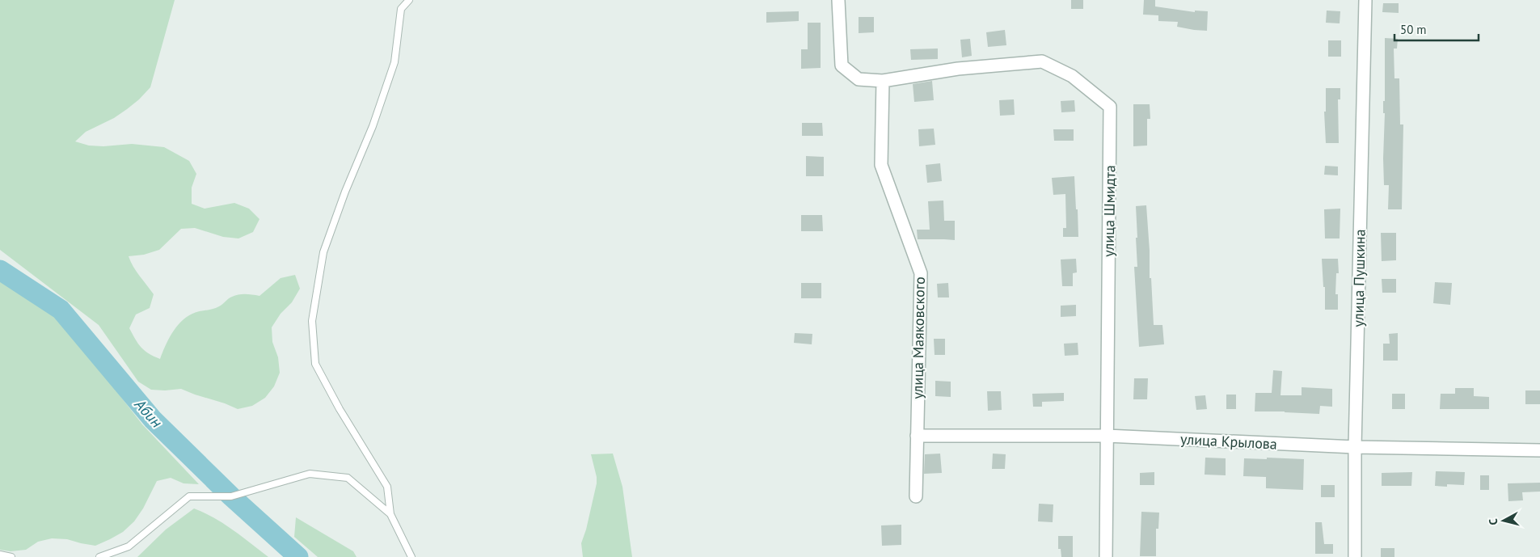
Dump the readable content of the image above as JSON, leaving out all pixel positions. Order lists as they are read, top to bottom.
{
  "streets": {
    "street": [
      "улица Шмидта",
      "улица Пушкина",
      "улица Маяковского",
      "улица Крылова"
    ]
  },
  "crossings": [
    ["улица Шмидта", "улица Маяковского"],
    ["улица Шмидта", "улица Крылова"],
    ["улица Пушкина", "улица Крылова"],
    ["улица Маяковского", "улица Крылова"]
  ],
  "water": ["Абин"],
  "scale_bar": "50 m",
  "north": "left"
}
